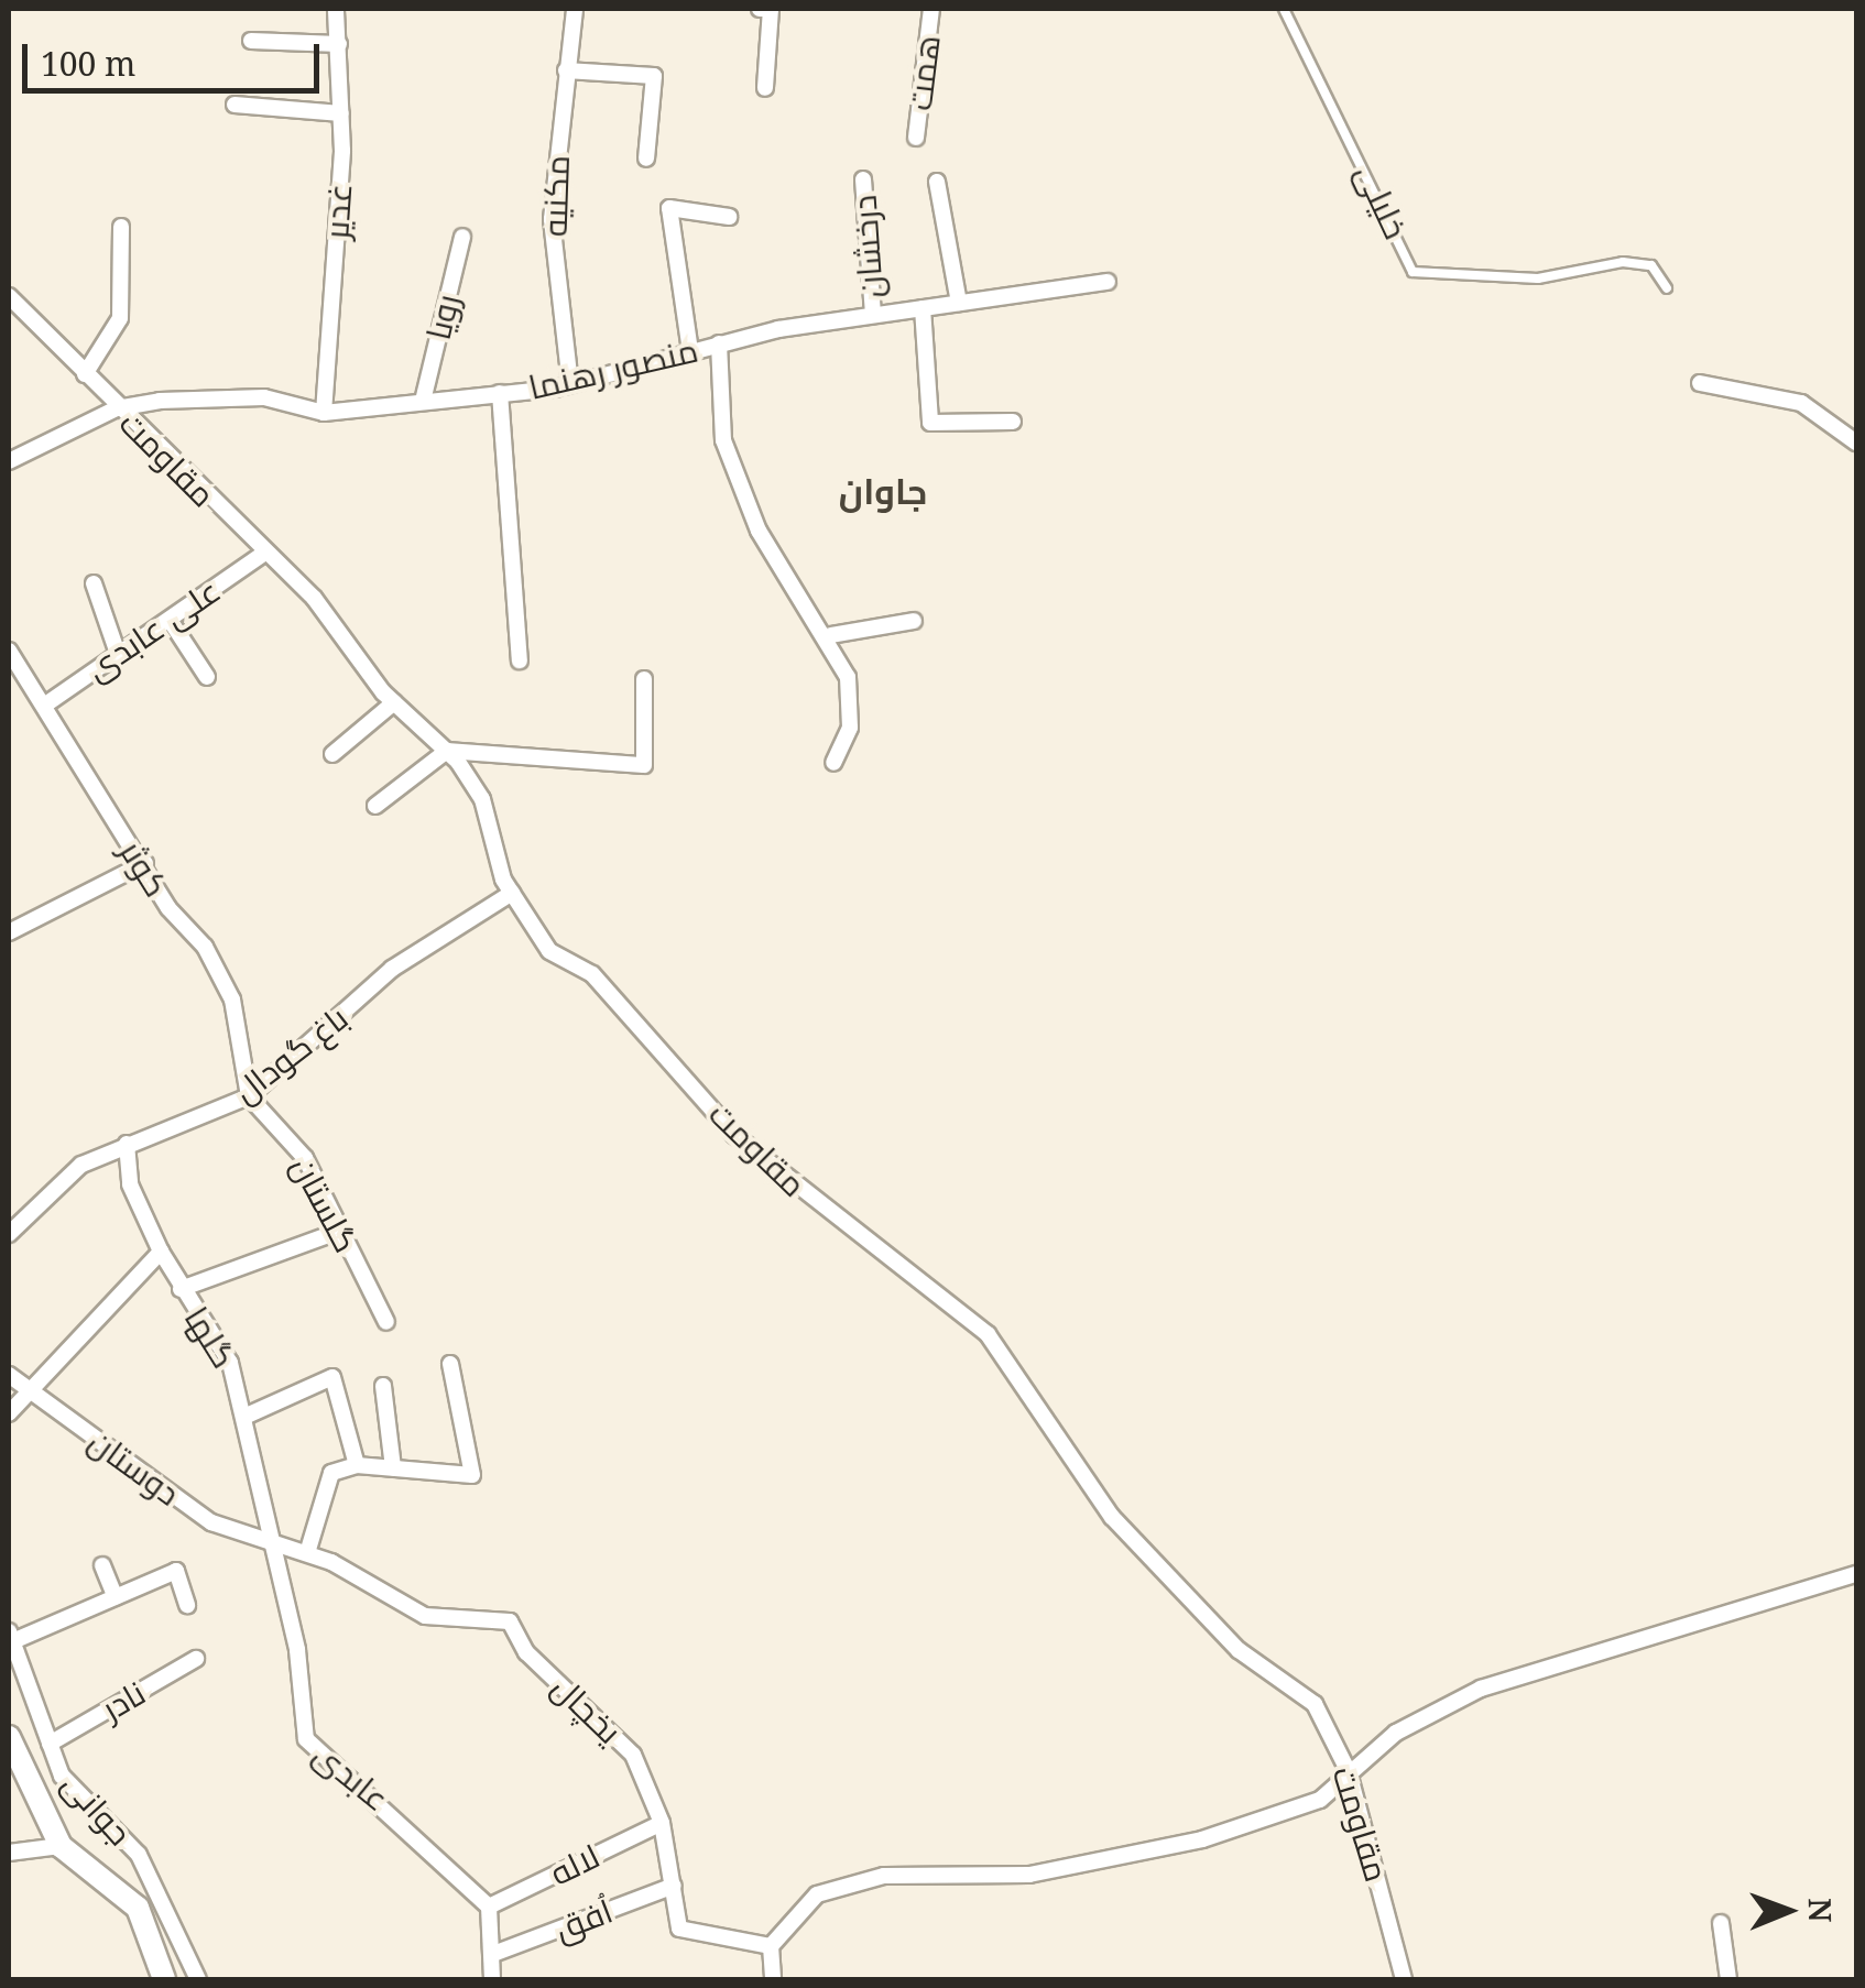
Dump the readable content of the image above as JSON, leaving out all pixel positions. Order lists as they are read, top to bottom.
{
  "streets": {
    "street": [
      "همت",
      "مکنیه",
      "غدیر",
      "درخشان",
      "رویا",
      "منصور رهنما",
      "مقاومت",
      "علی عابدی",
      "کوثر",
      "باغ گودال",
      "گلستان",
      "گلها",
      "دوستان",
      "نادر",
      "یخچال",
      "عابدی",
      "جوانی",
      "لاله",
      "اُفق"
    ],
    "lane": ["خلیلی"]
  },
  "crossings": [
    ["مکنیه", "منصور رهنما"],
    ["غدیر", "منصور رهنما"],
    ["درخشان", "منصور رهنما"],
    ["رویا", "منصور رهنما"],
    ["منصور رهنما", "مقاومت"],
    ["مقاومت", "علی عابدی"],
    ["مقاومت", "باغ گودال"],
    ["علی عابدی", "کوثر"],
    ["کوثر", "باغ گودال"],
    ["کوثر", "گلستان"],
    ["باغ گودال", "گلستان"],
    ["باغ گودال", "گلها"],
    ["گلها", "دوستان"],
    ["گلها", "یخچال"],
    ["گلها", "عابدی"],
    ["دوستان", "یخچال"],
    ["دوستان", "عابدی"],
    ["نادر", "جوانی"],
    ["یخچال", "عابدی"],
    ["یخچال", "لاله"],
    ["یخچال", "اُفق"],
    ["عابدی", "لاله"]
  ],
  "districts": ["جاوان"],
  "scale_bar": "100 m",
  "north": "right"
}
